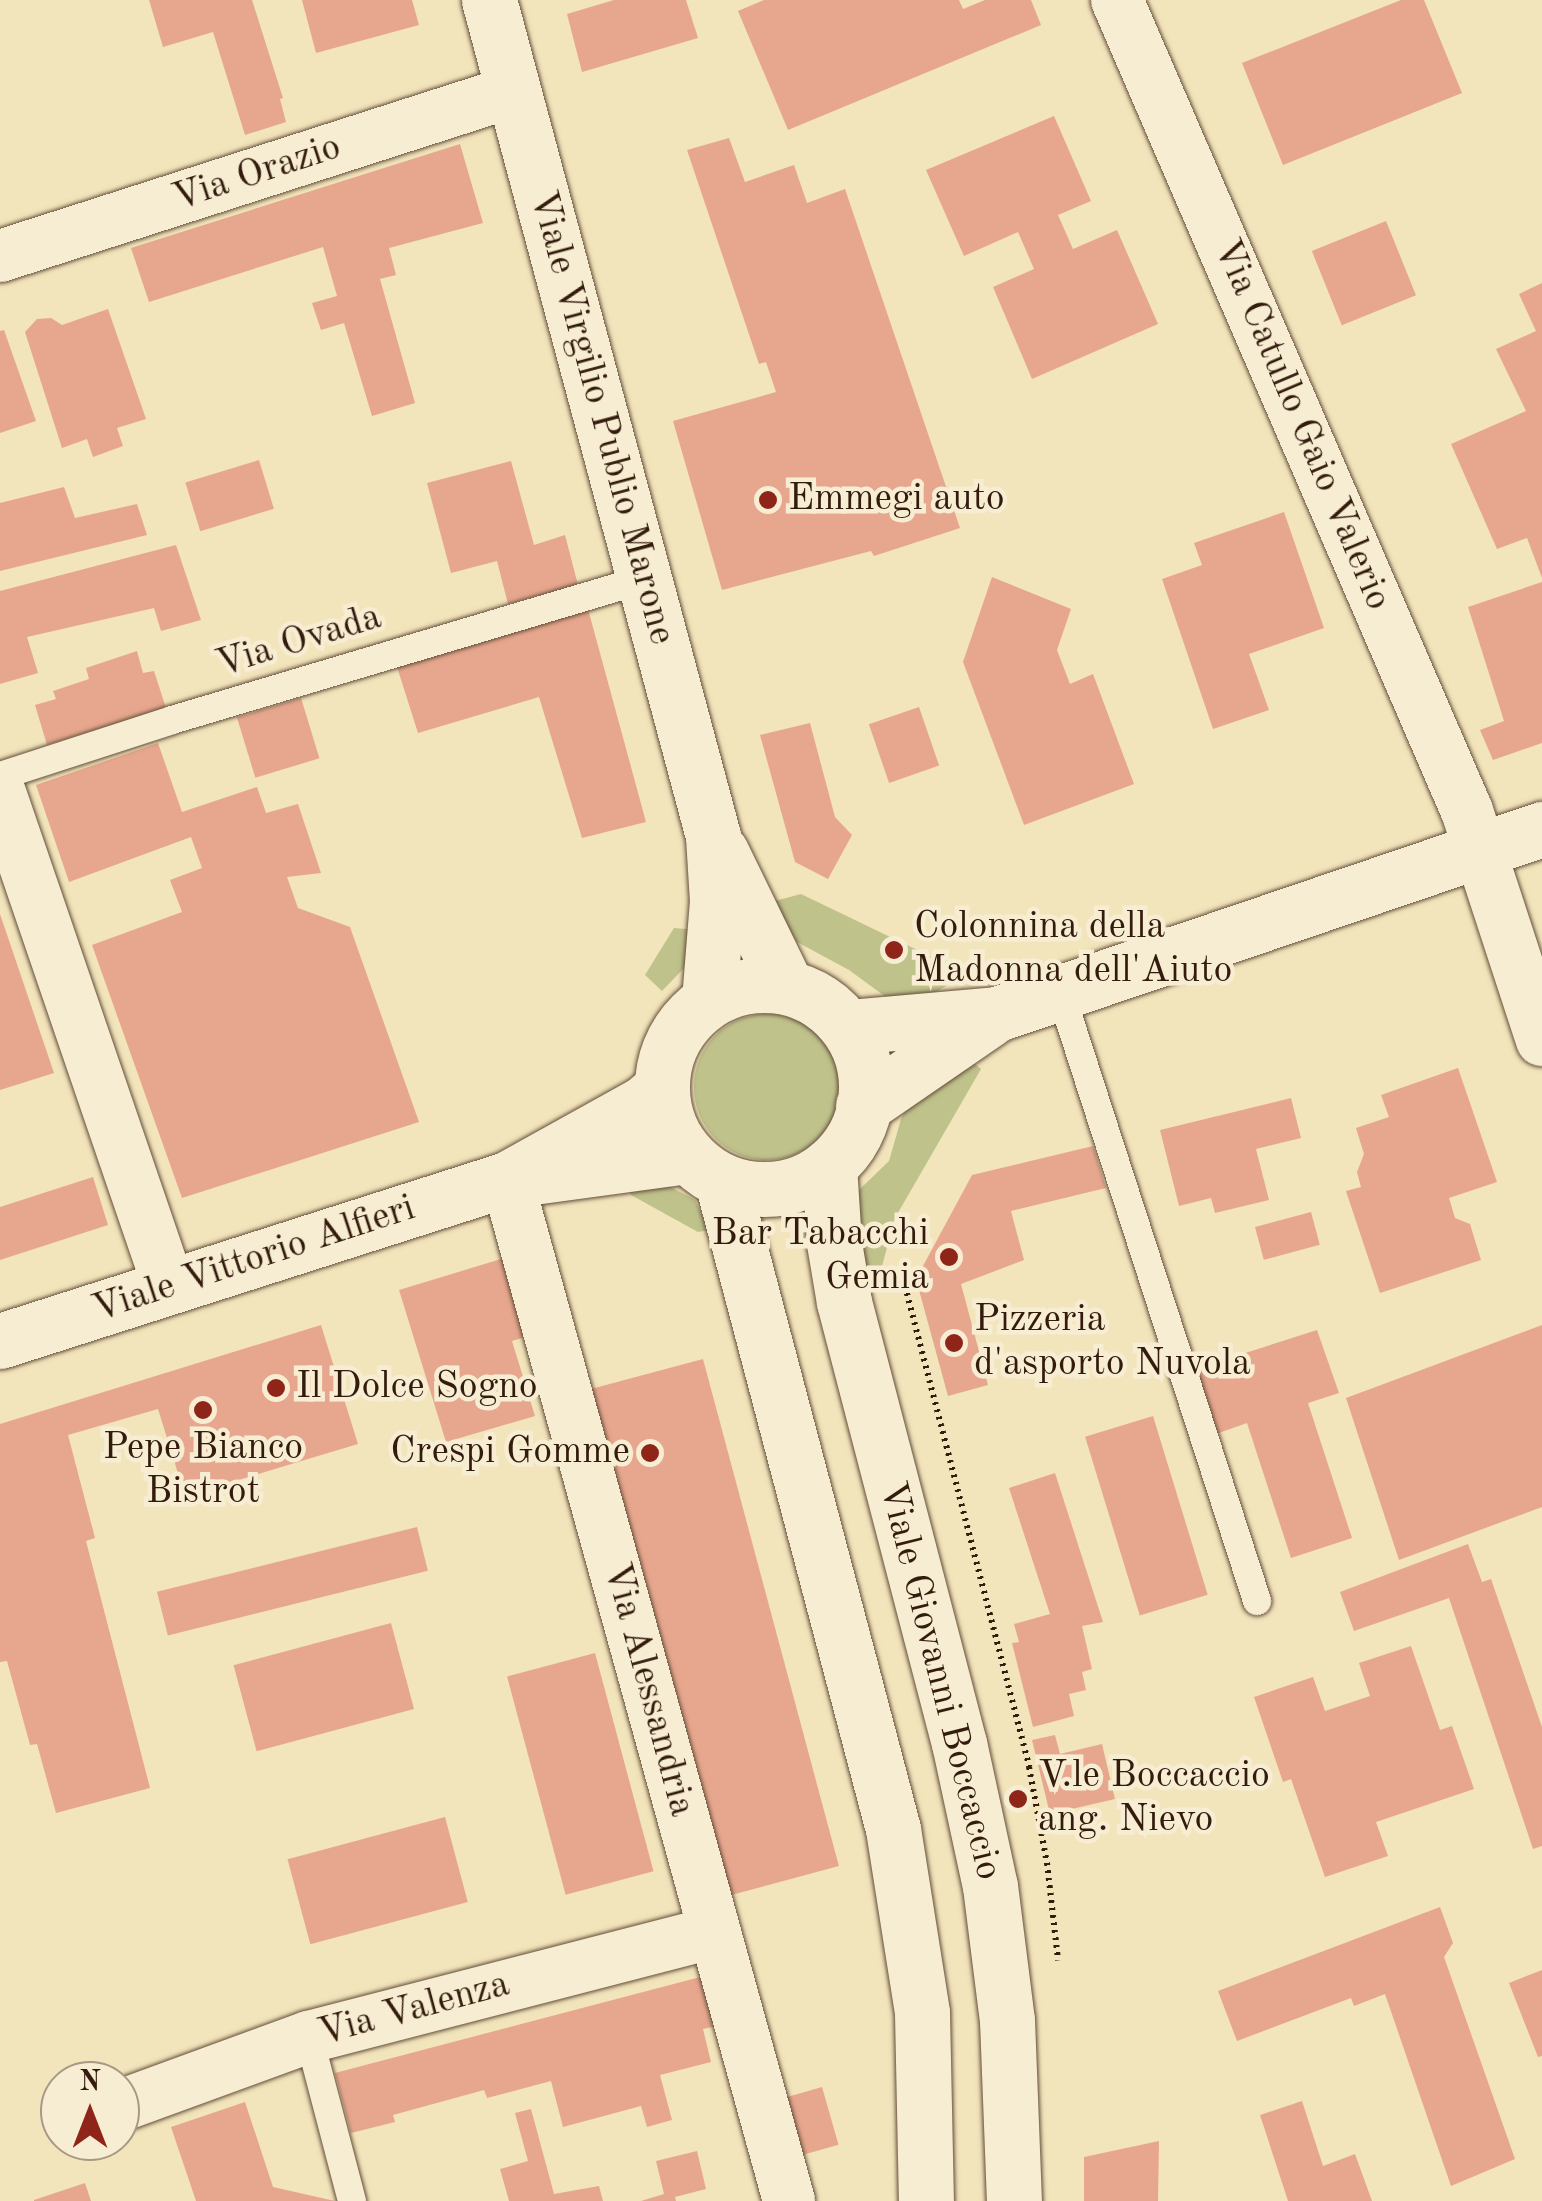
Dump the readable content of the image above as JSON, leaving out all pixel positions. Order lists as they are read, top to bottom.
{
  "streets": {
    "street": [
      "Via Orazio",
      "Viale Virgilio Publio Marone",
      "Via Catullo Gaio Valerio",
      "Viale Vittorio Alfieri",
      "Viale Giovanni Boccaccio",
      "Via Alessandria",
      "Via Valenza"
    ],
    "lane": ["Via Ovada"]
  },
  "crossings": [
    ["Via Orazio", "Viale Virgilio Publio Marone"],
    ["Viale Virgilio Publio Marone", "Via Ovada"],
    ["Viale Virgilio Publio Marone", "Viale Vittorio Alfieri"],
    ["Viale Virgilio Publio Marone", "Viale Giovanni Boccaccio"],
    ["Viale Vittorio Alfieri", "Viale Giovanni Boccaccio"],
    ["Viale Vittorio Alfieri", "Via Alessandria"],
    ["Via Alessandria", "Via Valenza"]
  ],
  "places": [
    "Emmegi auto",
    "Colonnina della Madonna dell'Aiuto",
    "Bar Tabacchi Gemia",
    "Pizzeria d'asporto Nuvola",
    "Il Dolce Sogno",
    "Pepe Bianco Bistrot",
    "Crespi Gomme",
    "V.le Boccaccio ang. Nievo"
  ],
  "north": "top"
}
